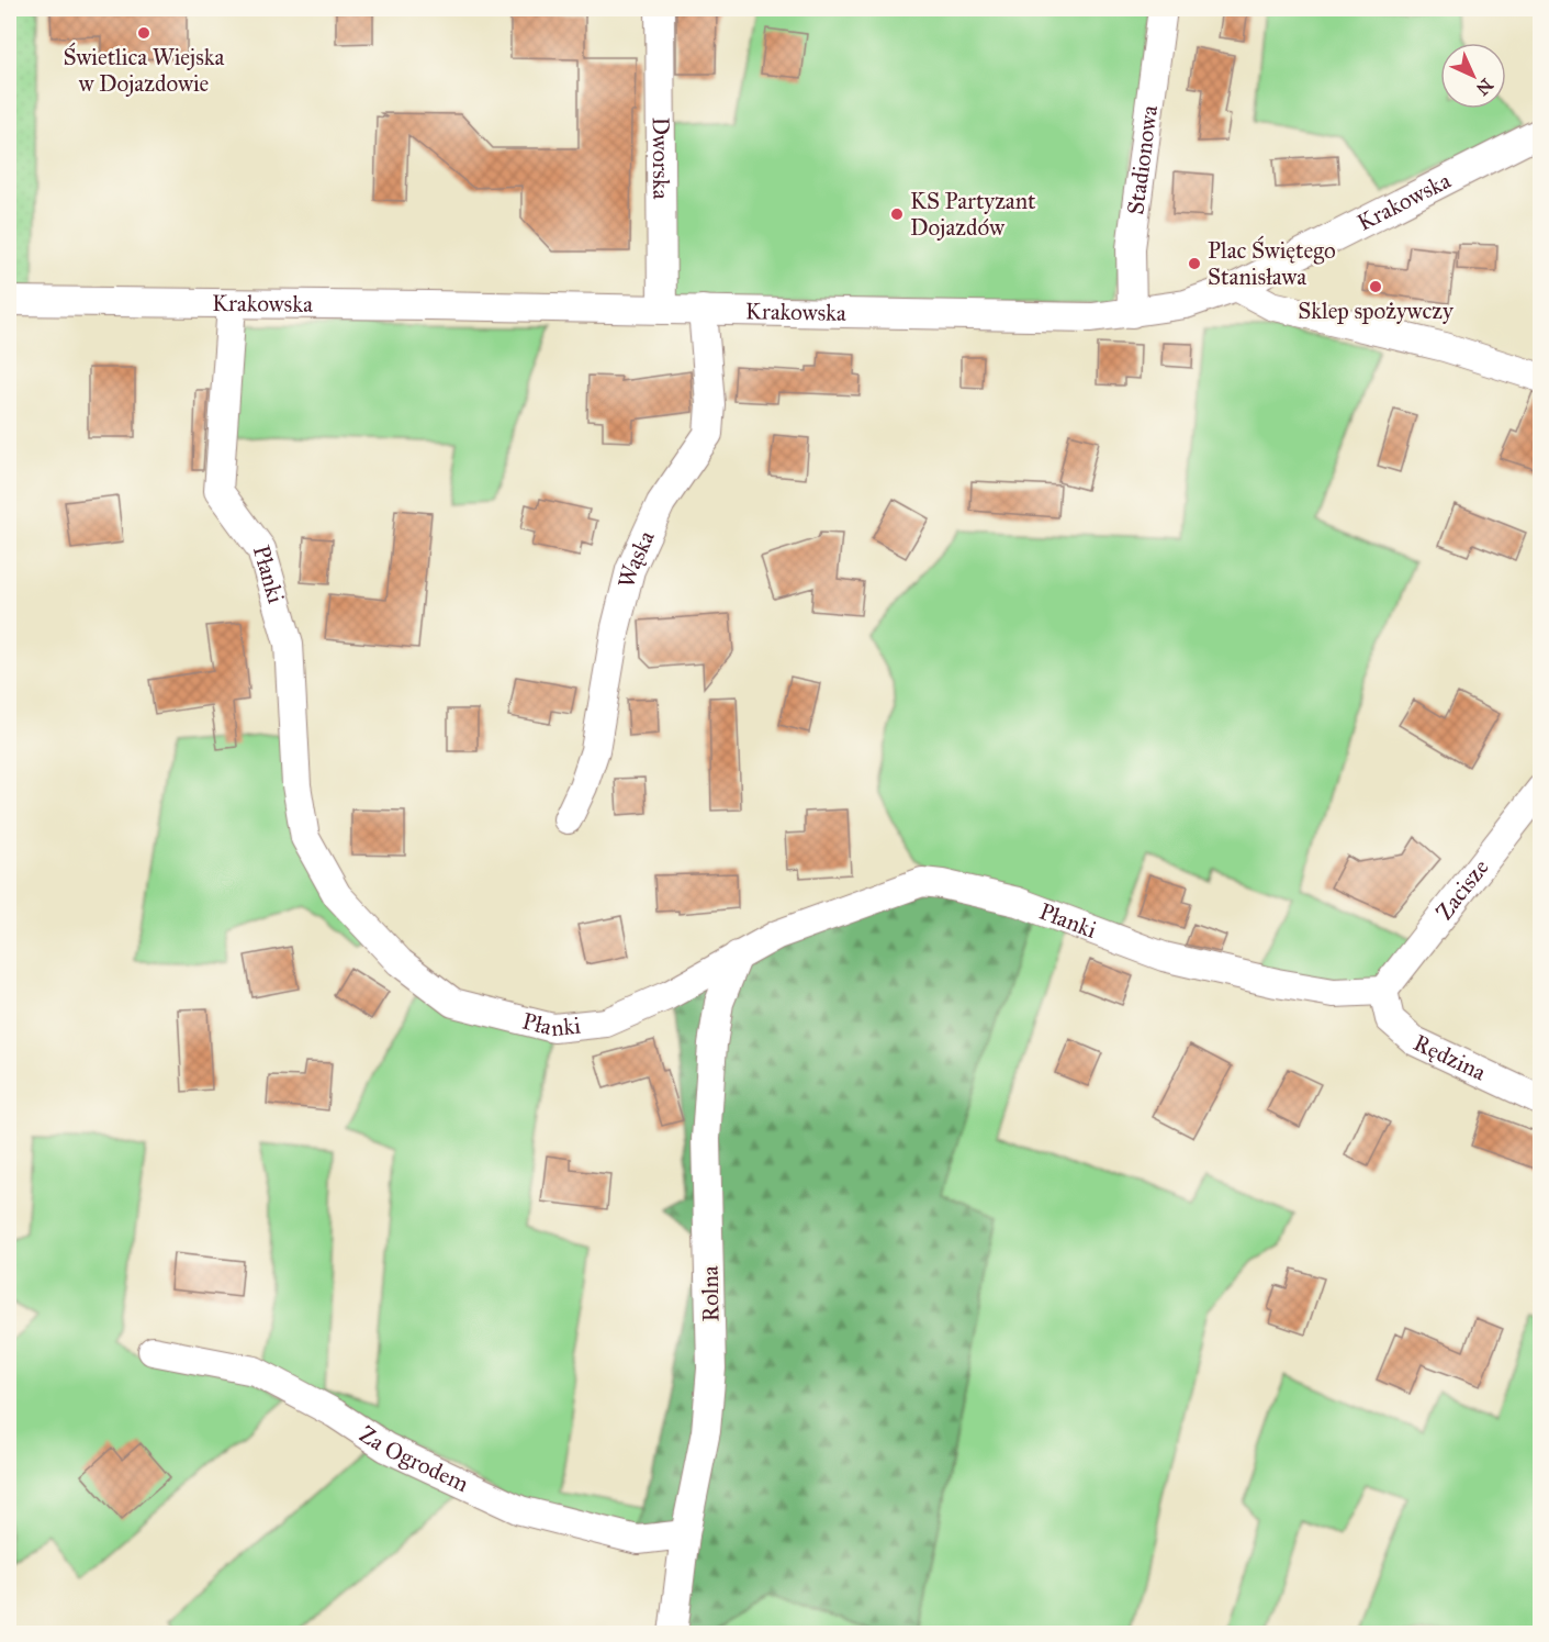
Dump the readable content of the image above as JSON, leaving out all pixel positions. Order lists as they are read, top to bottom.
{
  "streets": {
    "street": [
      "Dworska",
      "Stadionowa",
      "Krakowska",
      "Wąska",
      "Płanki",
      "Zacisze",
      "Rędzina",
      "Rolna",
      "Za Ogrodem"
    ]
  },
  "crossings": [
    ["Dworska", "Krakowska"],
    ["Stadionowa", "Krakowska"],
    ["Krakowska", "Wąska"],
    ["Krakowska", "Płanki"],
    ["Płanki", "Zacisze"],
    ["Płanki", "Rędzina"],
    ["Płanki", "Rolna"],
    ["Zacisze", "Rędzina"],
    ["Rolna", "Za Ogrodem"]
  ],
  "places": [
    "Świetlica Wiejska w Dojazdowie",
    "KS Partyzant Dojazdów",
    "Plac Świętego Stanisława",
    "Sklep spożywczy"
  ],
  "north": "bottom right"
}
